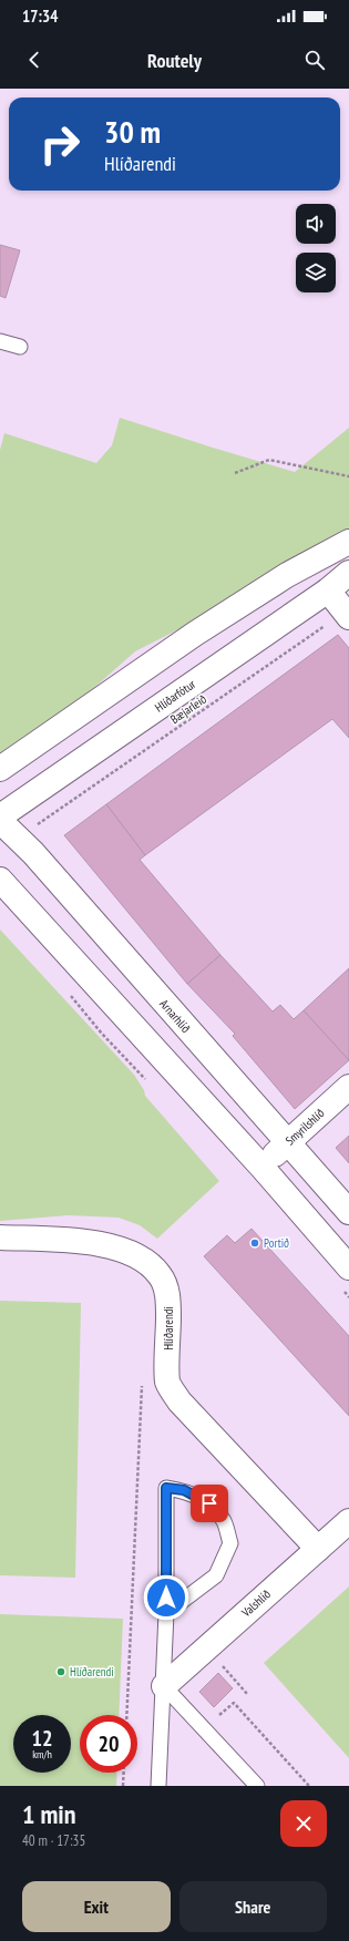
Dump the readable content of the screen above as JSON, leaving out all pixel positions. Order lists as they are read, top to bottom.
{
  "streets": {
    "street": [
      "Hlíðarfótur",
      "Arnarhlíð",
      "Smyrilshlíð",
      "Hlíðarendi",
      "Valshlíð"
    ],
    "path": ["Bæjarleið"]
  },
  "crossings": [
    ["Arnarhlíð", "Smyrilshlíð"],
    ["Hlíðarendi", "Valshlíð"]
  ],
  "places": ["Portið", "Hlíðarendi"],
  "page": {
    "status": "17:34",
    "header": "Routely",
    "turn": ["30 m", "Hlíðarendi"],
    "speed": "12 km/h",
    "limit": "20",
    "heading": ["1 min", "40 m · 17:35"],
    "buttons": ["Exit", "Share"]
  }
}
